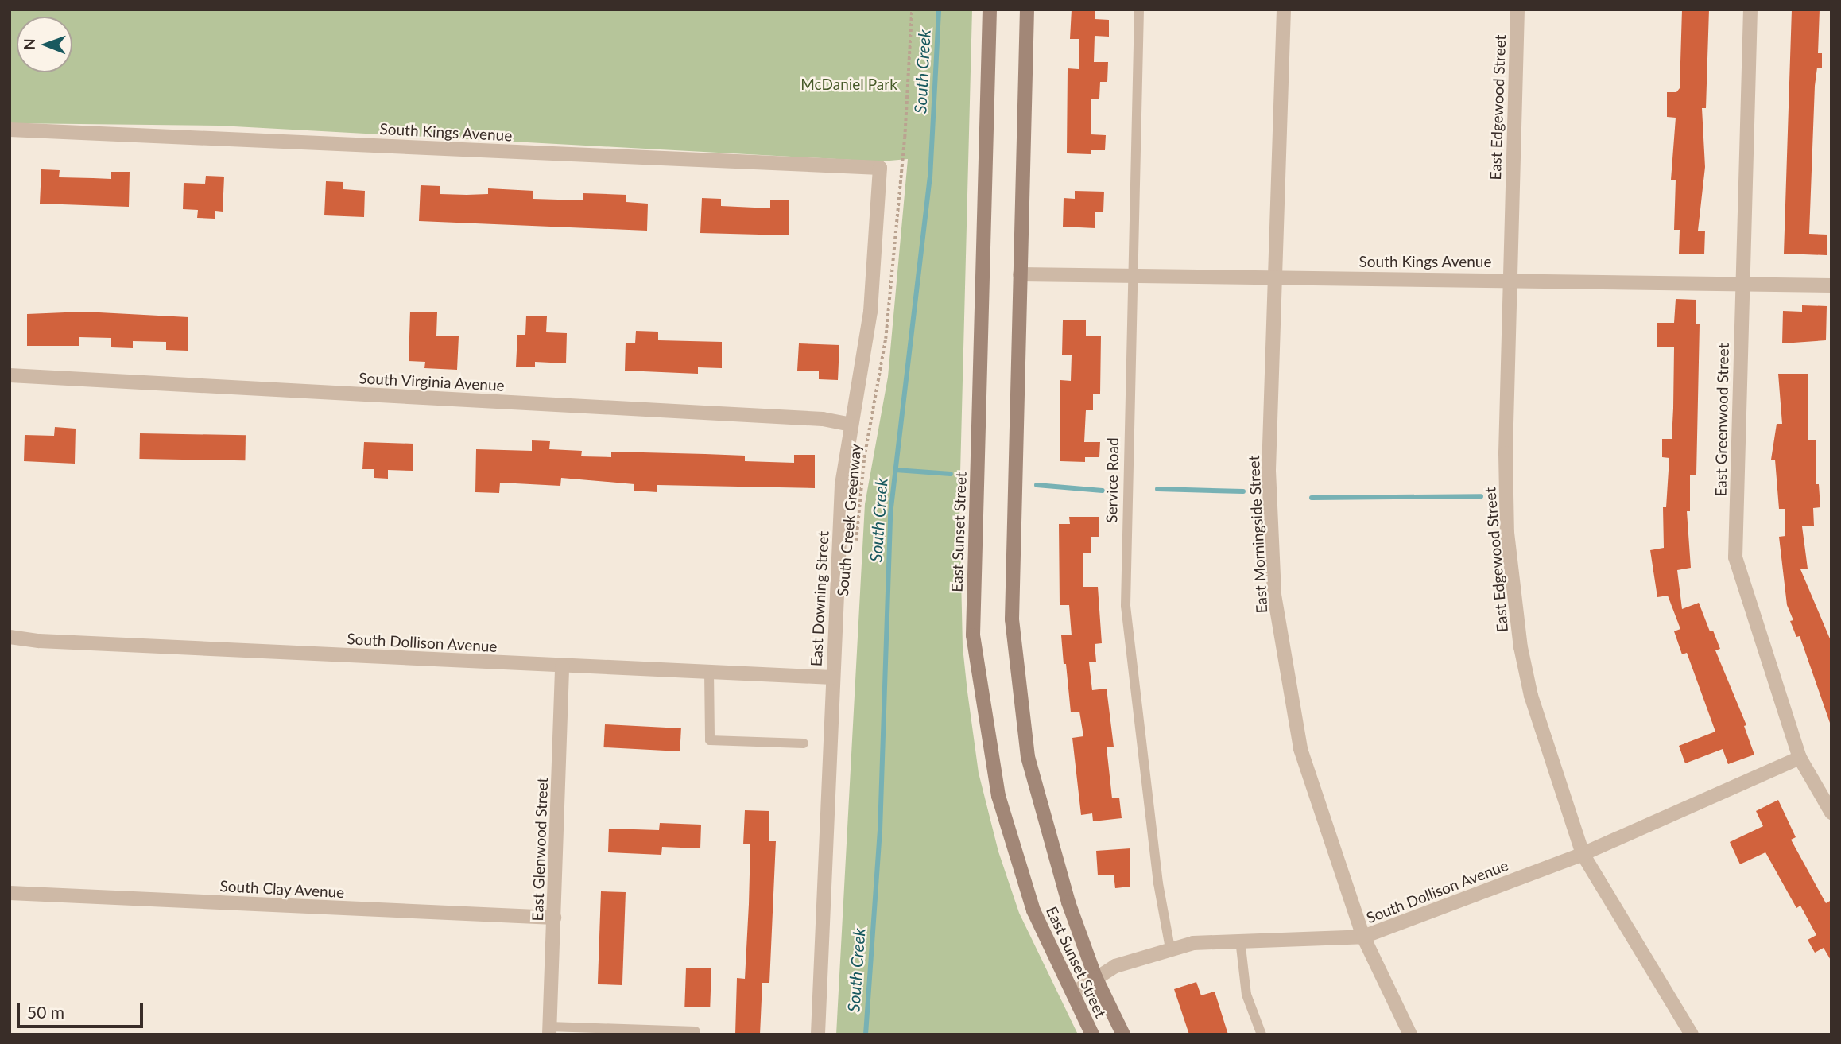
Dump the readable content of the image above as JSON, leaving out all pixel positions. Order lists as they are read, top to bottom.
{
  "streets": {
    "main road": ["East Sunset Street"],
    "street": [
      "East Edgewood Street",
      "South Kings Avenue",
      "South Virginia Avenue",
      "East Greenwood Street",
      "East Morningside Street",
      "East Downing Street",
      "South Dollison Avenue",
      "East Glenwood Street",
      "South Clay Avenue"
    ],
    "lane": ["Service Road"],
    "path": ["South Creek Greenway"]
  },
  "crossings": [
    ["East Edgewood Street", "South Kings Avenue"],
    ["East Edgewood Street", "South Dollison Avenue"],
    ["South Kings Avenue", "East Greenwood Street"],
    ["South Kings Avenue", "Service Road"],
    ["South Kings Avenue", "East Sunset Street"],
    ["South Kings Avenue", "East Morningside Street"],
    ["South Kings Avenue", "East Downing Street"],
    ["South Virginia Avenue", "East Downing Street"],
    ["East Greenwood Street", "South Dollison Avenue"],
    ["Service Road", "South Dollison Avenue"],
    ["East Sunset Street", "South Dollison Avenue"],
    ["East Morningside Street", "South Dollison Avenue"],
    ["East Downing Street", "South Dollison Avenue"],
    ["South Dollison Avenue", "East Glenwood Street"],
    ["East Glenwood Street", "South Clay Avenue"]
  ],
  "water": ["South Creek"],
  "parks": ["McDaniel Park"],
  "scale_bar": "50 m",
  "north": "left"
}
